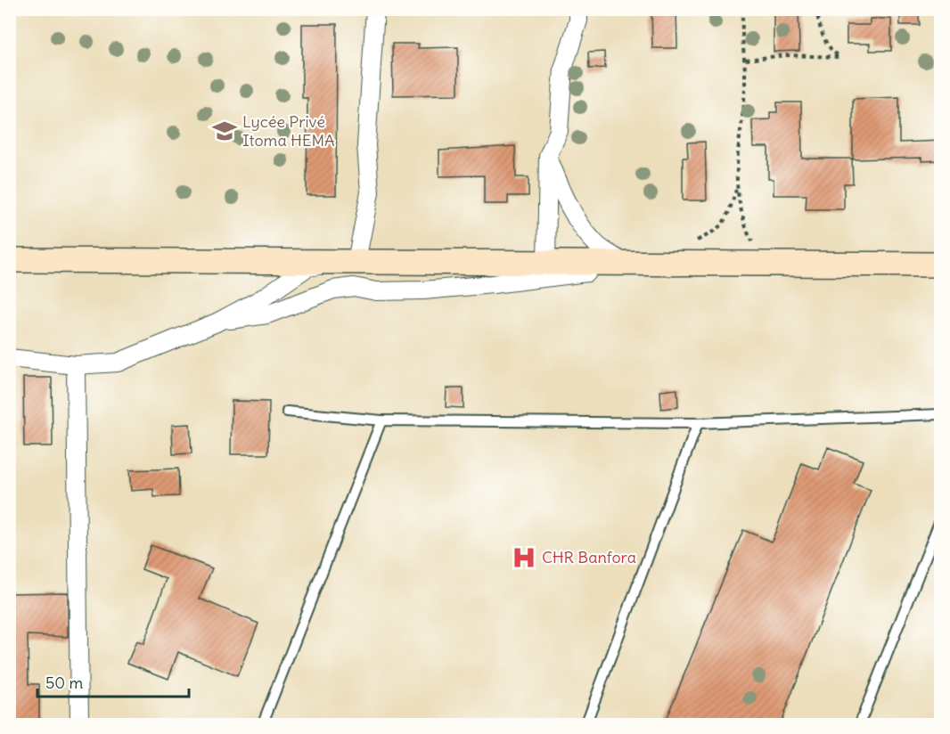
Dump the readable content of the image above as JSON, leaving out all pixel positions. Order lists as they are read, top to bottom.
{
  "places": {
    "school or university": ["Lycée Privé Itoma HEMA"],
    "hospital": ["CHR Banfora"]
  },
  "scale_bar": "50 m"
}
